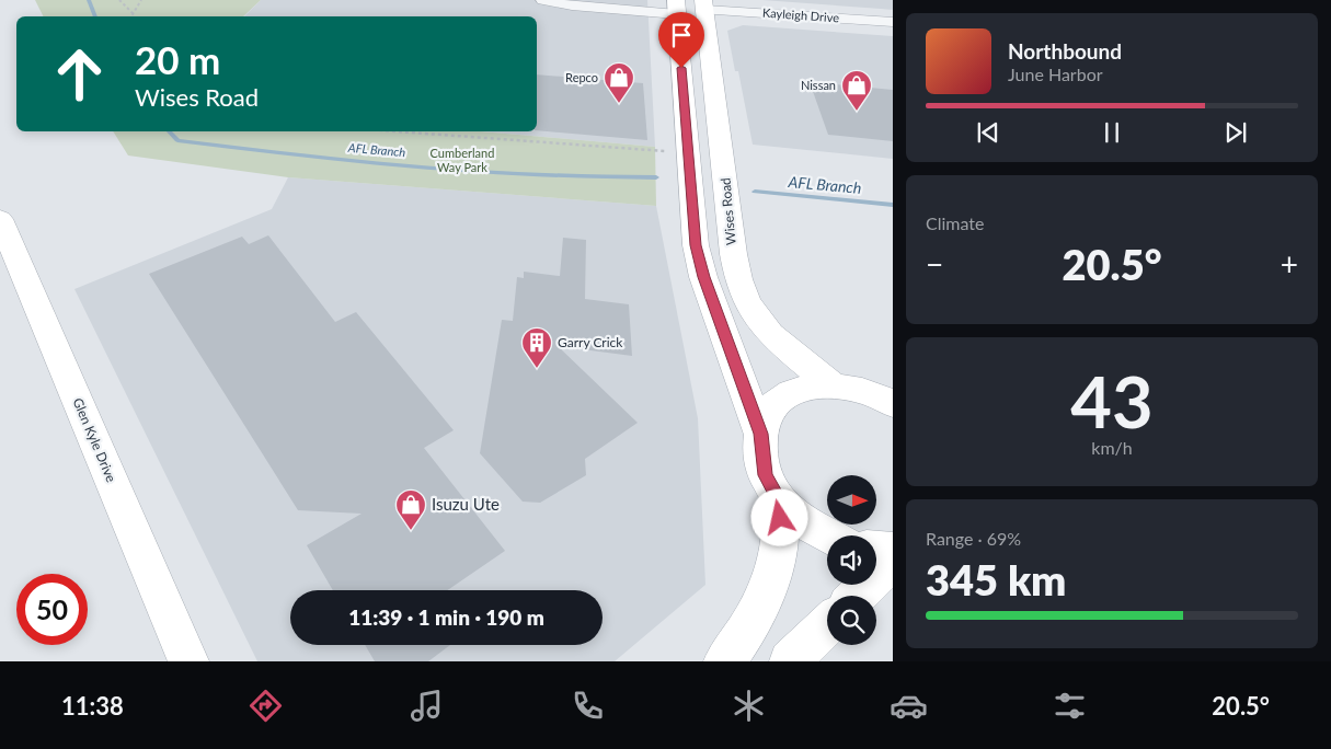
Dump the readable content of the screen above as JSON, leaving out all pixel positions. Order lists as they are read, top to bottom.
{
  "streets": {
    "main road": ["Wises Road", "Glen Kyle Drive"],
    "street": ["Kayleigh Drive"]
  },
  "crossings": [
    ["Kayleigh Drive", "Wises Road"]
  ],
  "water": ["AFL Branch"],
  "parks": ["Cumberland Way Park"],
  "places": {
    "shop": ["Repco", "Nissan", "Isuzu Ute"],
    "building": ["Garry Crick"]
  },
  "north": "right",
  "page": {
    "turn": ["20 m", "Wises Road"],
    "song": ["Northbound", "June Harbor"],
    "tile": [
      "Climate",
      ["43", "km/h"],
      ["Range · 69%", "345 km"]
    ],
    "heat": ["−", "20.5°", "+"],
    "limit": "50",
    "trip": "11:39 · 1 min · 190 m",
    "tabs": ["11:38", "20.5°"]
  }
}
